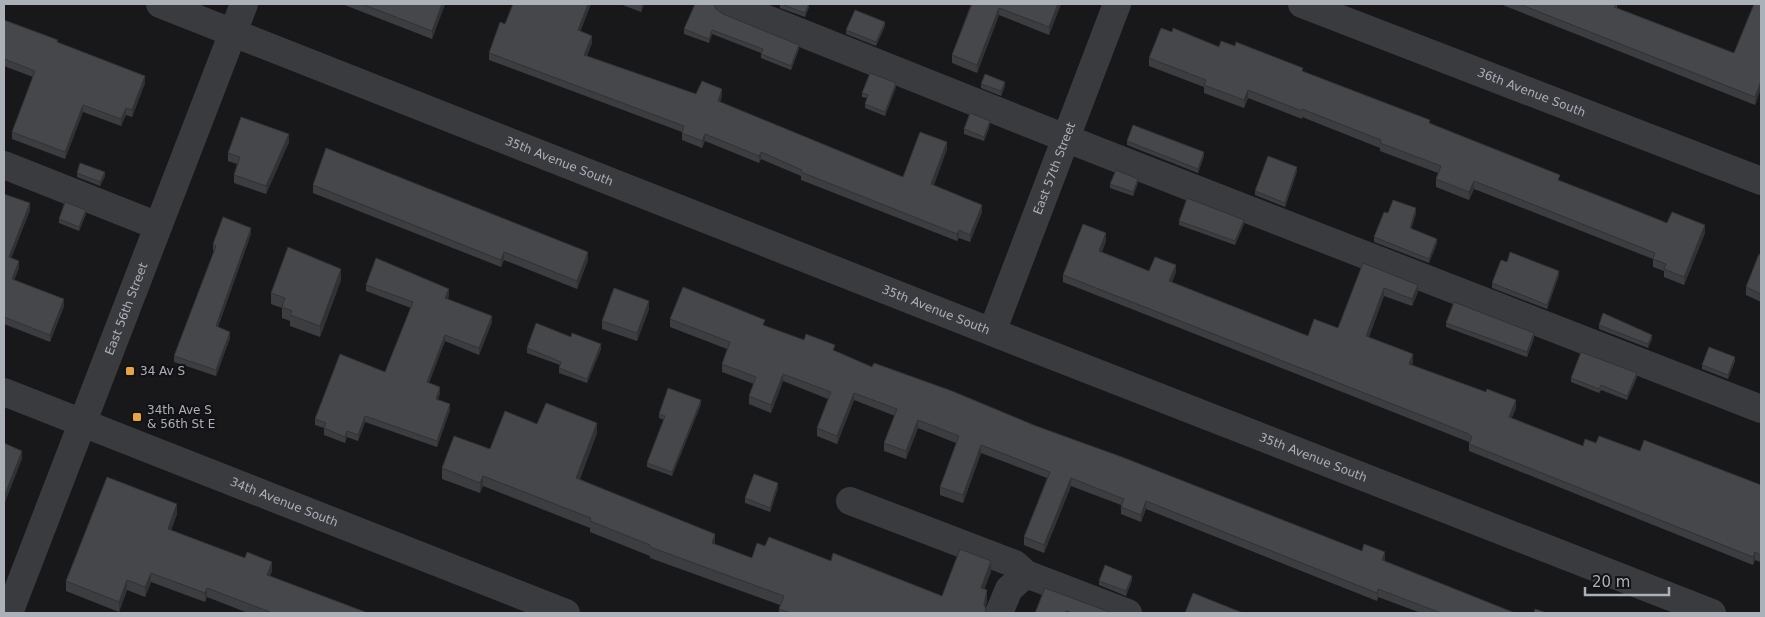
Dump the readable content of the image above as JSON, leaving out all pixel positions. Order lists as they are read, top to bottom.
{
  "streets": {
    "street": [
      "36th Avenue South",
      "35th Avenue South",
      "East 57th Street",
      "East 56th Street",
      "34th Avenue South"
    ]
  },
  "crossings": [
    ["35th Avenue South", "East 57th Street"],
    ["35th Avenue South", "East 56th Street"],
    ["East 56th Street", "34th Avenue South"]
  ],
  "places": {
    "transit": ["34 Av S", "34th Ave S & 56th St E"]
  },
  "scale_bar": "20 m"
}
